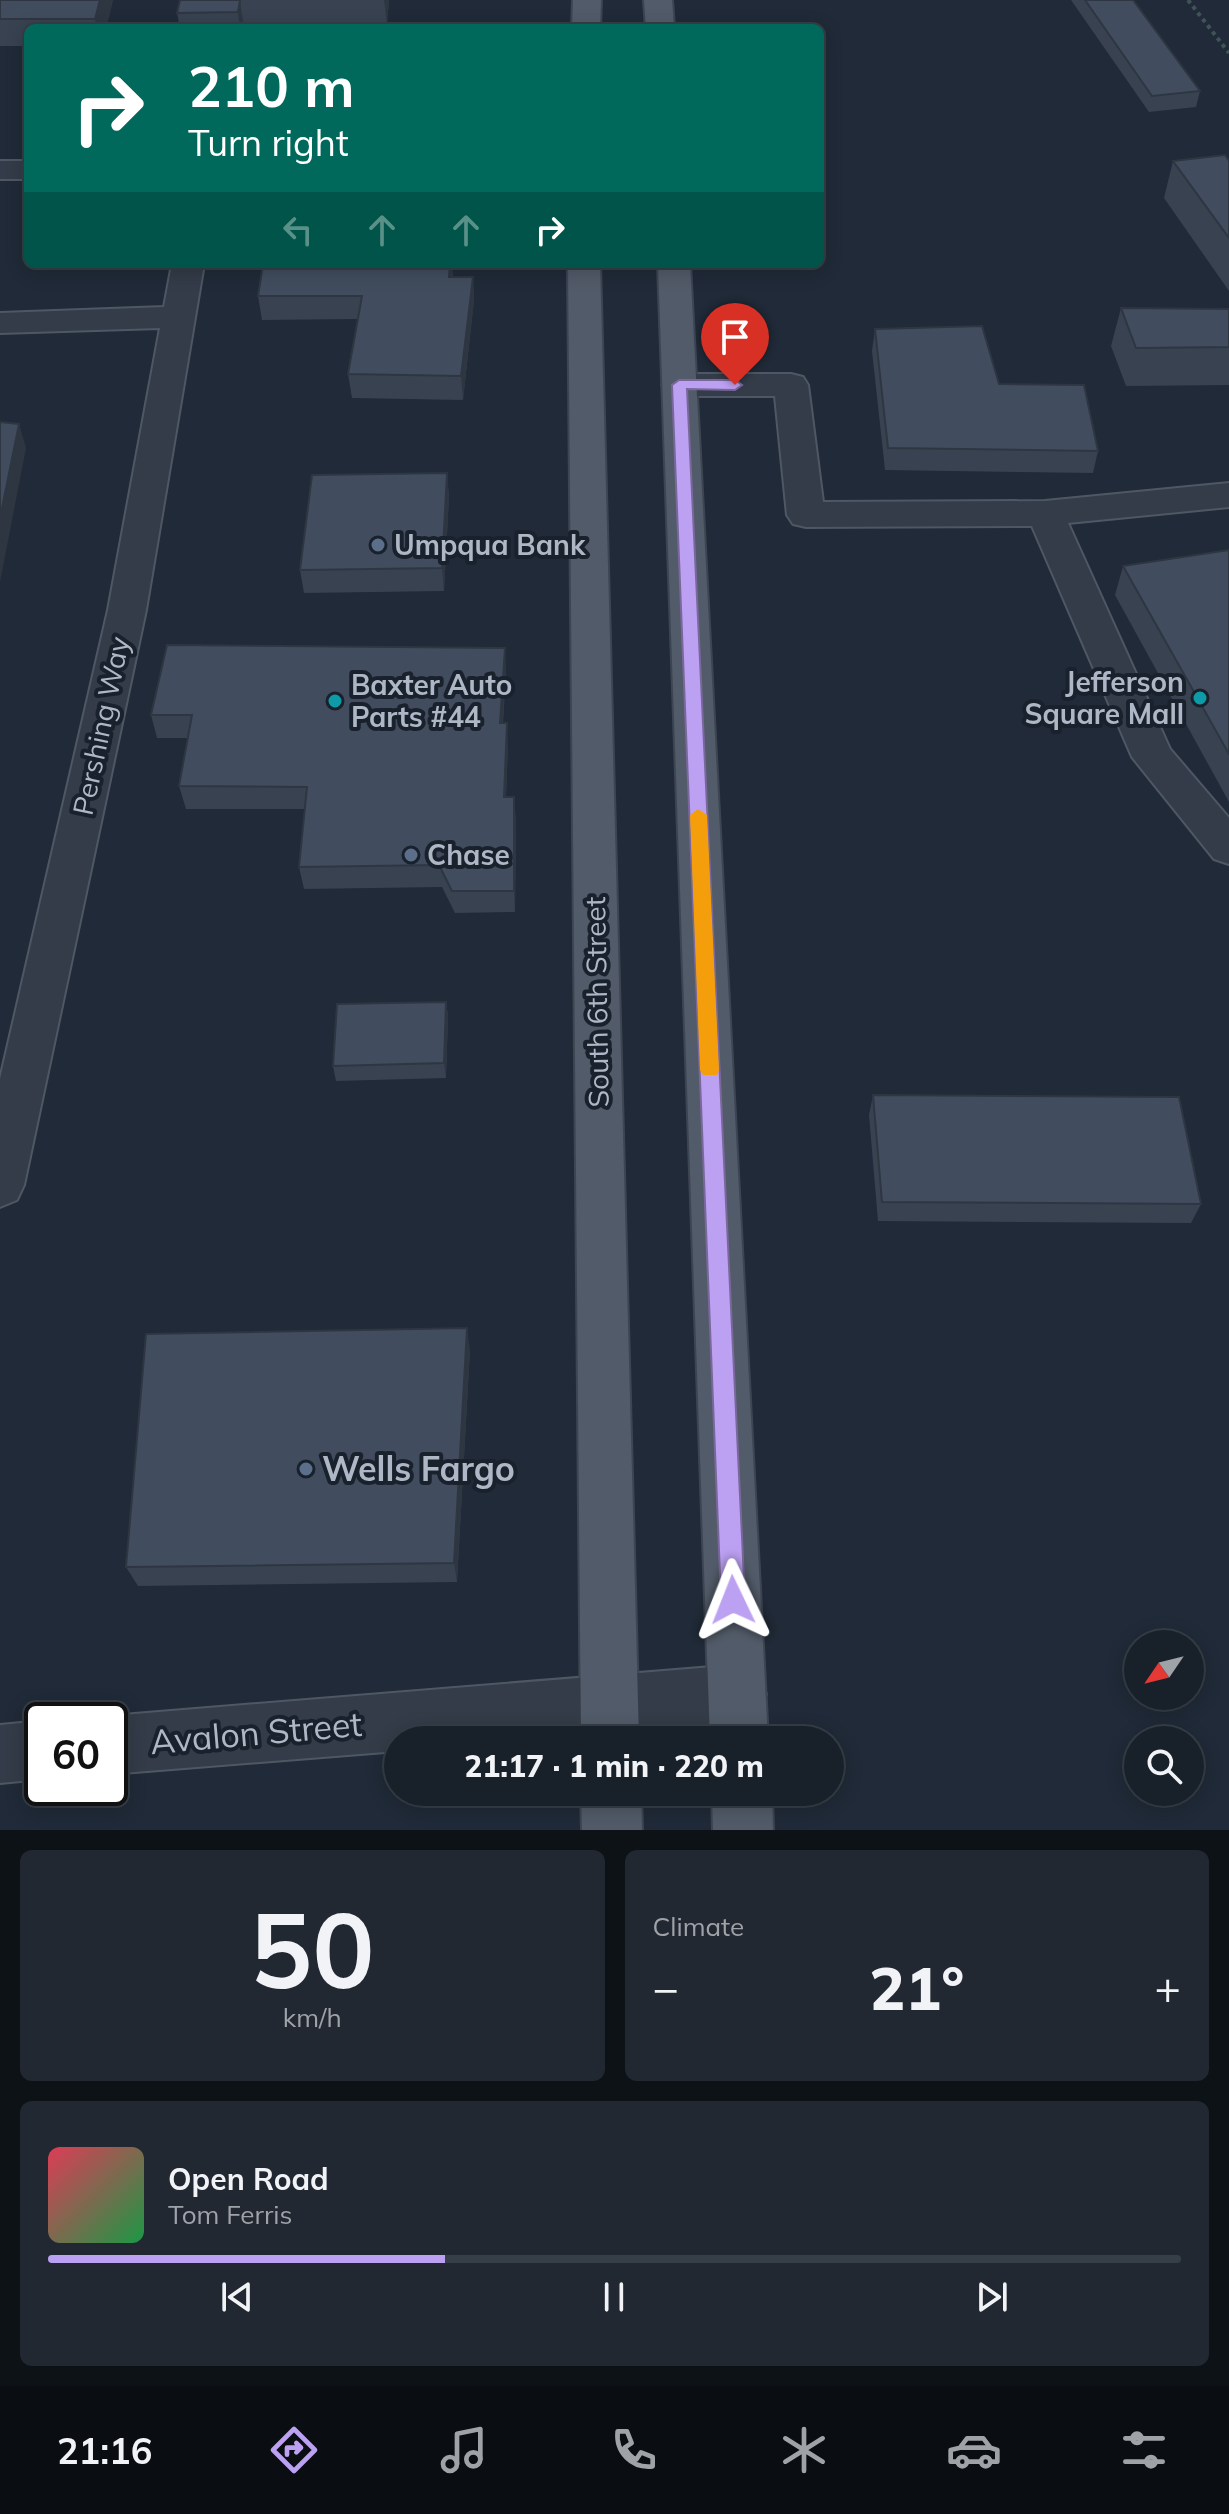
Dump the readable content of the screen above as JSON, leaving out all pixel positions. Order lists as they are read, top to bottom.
{
  "streets": {
    "main road": ["South 6th Street"],
    "street": ["Pershing Way", "Avalon Street"]
  },
  "crossings": [
    ["South 6th Street", "Avalon Street"]
  ],
  "places": [
    "Umpqua Bank",
    "Jefferson Square Mall",
    "Baxter Auto Parts #44",
    "Chase",
    "Wells Fargo"
  ],
  "north": "bottom left",
  "page": {
    "turn": ["210 m", "Turn right"],
    "limit": "60",
    "trip": "21:17 · 1 min · 220 m",
    "tile": [
      ["50", "km/h"],
      "Climate"
    ],
    "heat": ["−", "21°", "+"],
    "song": ["Open Road", "Tom Ferris"],
    "tabs": "21:16"
  }
}
